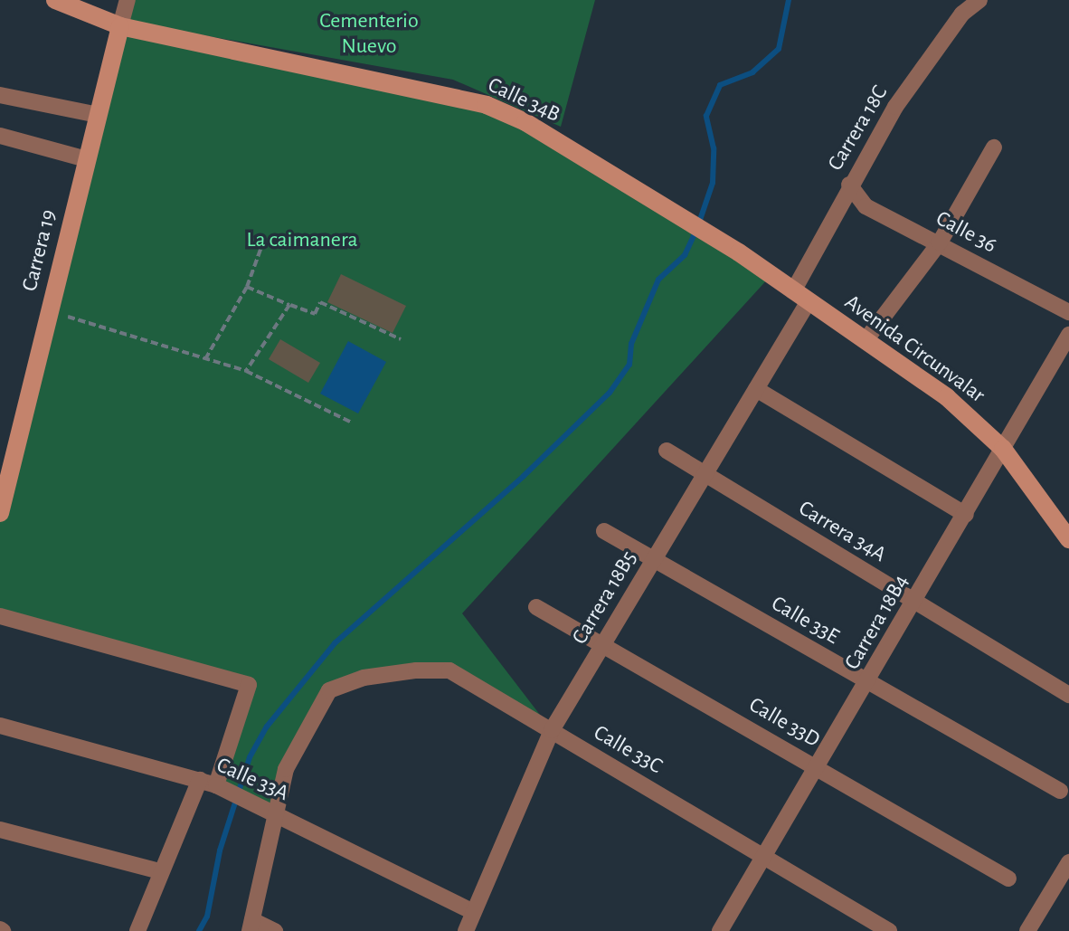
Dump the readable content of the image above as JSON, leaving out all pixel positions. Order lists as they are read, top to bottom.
{
  "streets": {
    "main road": ["Calle 34B", "Carrera 19", "Avenida Circunvalar"],
    "street": [
      "Carrera 18C",
      "Calle 36",
      "Carrera 34A",
      "Carrera 18B5",
      "Calle 33E",
      "Carrera 18B4",
      "Calle 33D",
      "Calle 33C",
      "Calle 33A"
    ]
  },
  "crossings": [
    ["Calle 34B", "Carrera 18C"],
    ["Calle 34B", "Carrera 19"],
    ["Calle 34B", "Avenida Circunvalar"],
    ["Calle 34B", "Carrera 18B5"],
    ["Carrera 18C", "Calle 36"],
    ["Carrera 18C", "Avenida Circunvalar"],
    ["Carrera 18C", "Carrera 18B5"],
    ["Avenida Circunvalar", "Carrera 18B5"],
    ["Avenida Circunvalar", "Carrera 18B4"],
    ["Carrera 34A", "Carrera 18B5"],
    ["Carrera 34A", "Carrera 18B4"],
    ["Carrera 18B5", "Calle 33E"],
    ["Carrera 18B5", "Calle 33D"],
    ["Carrera 18B5", "Calle 33C"],
    ["Carrera 18B5", "Calle 33A"],
    ["Calle 33E", "Carrera 18B4"],
    ["Carrera 18B4", "Calle 33D"],
    ["Carrera 18B4", "Calle 33C"],
    ["Calle 33C", "Calle 33A"]
  ],
  "parks": ["Cementerio Nuevo", "La caimanera"]
}
